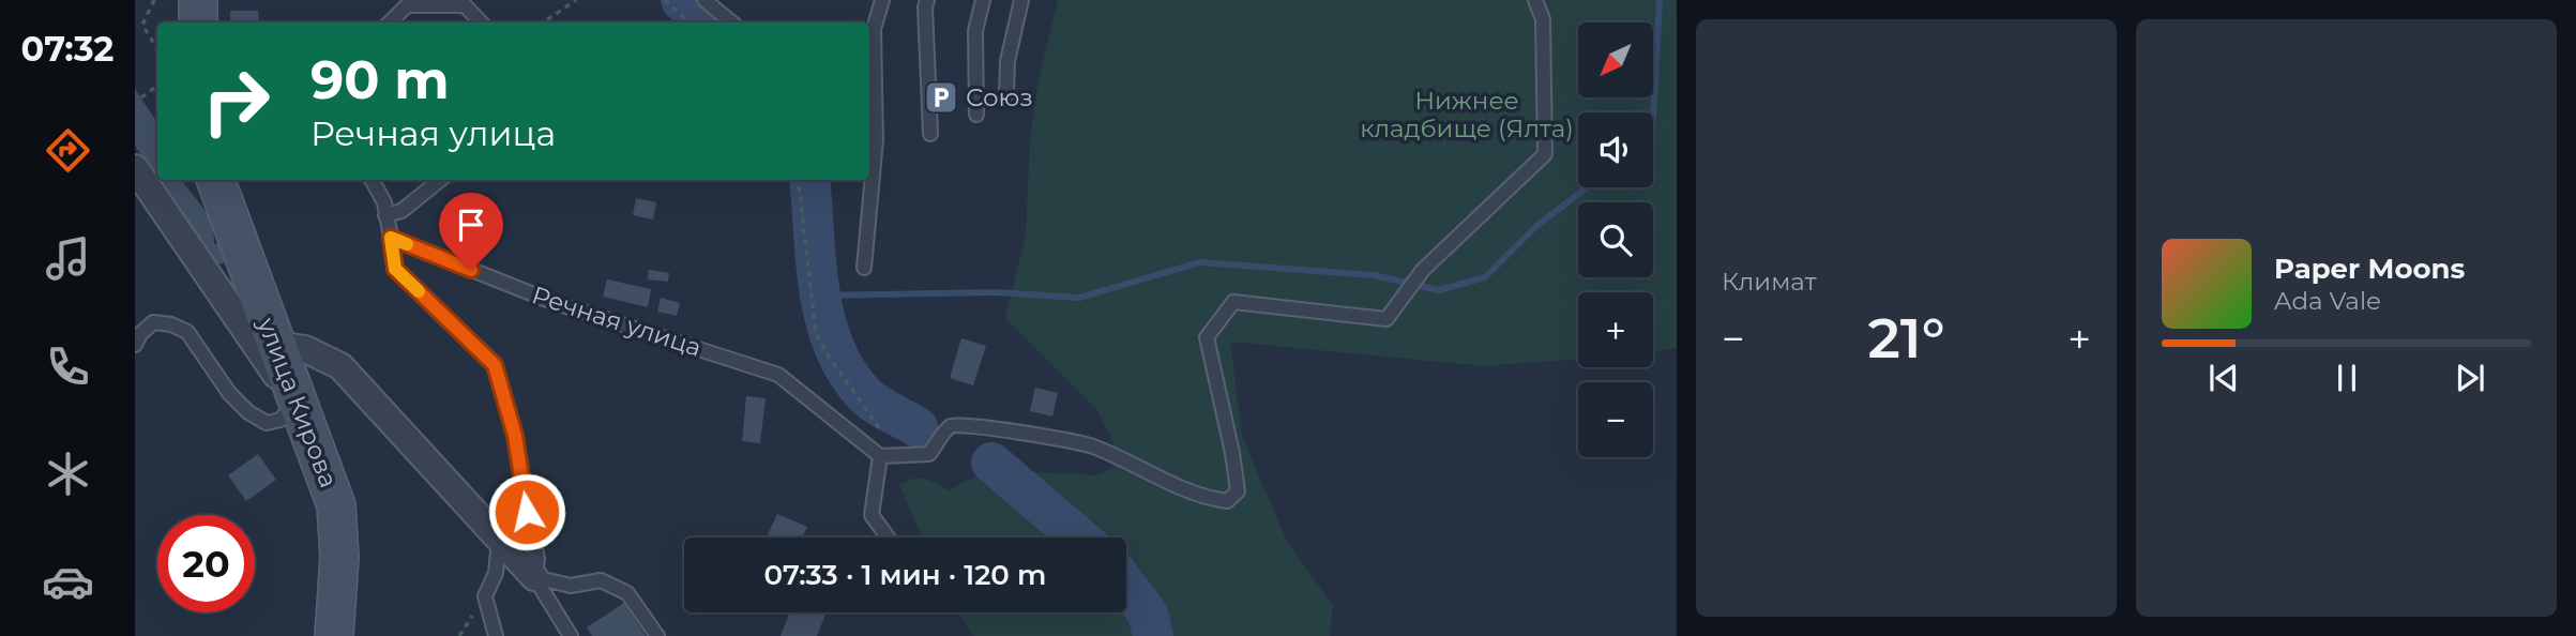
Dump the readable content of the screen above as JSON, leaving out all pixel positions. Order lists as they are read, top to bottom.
{
  "streets": {
    "main road": ["улица Кирова"],
    "lane": ["Речная улица"]
  },
  "parks": ["Нижнее кладбище (Ялта)"],
  "places": {
    "parking": ["Союз"]
  },
  "north": "bottom left",
  "page": {
    "tabs": "07:32",
    "tile": "Климат",
    "map_buttons": ["+", "−"],
    "turn": ["90 m", "Речная улица"],
    "song": ["Paper Moons", "Ada Vale"],
    "heat": ["−", "21°", "+"],
    "limit": "20",
    "trip": "07:33 · 1 мин · 120 m"
  }
}
